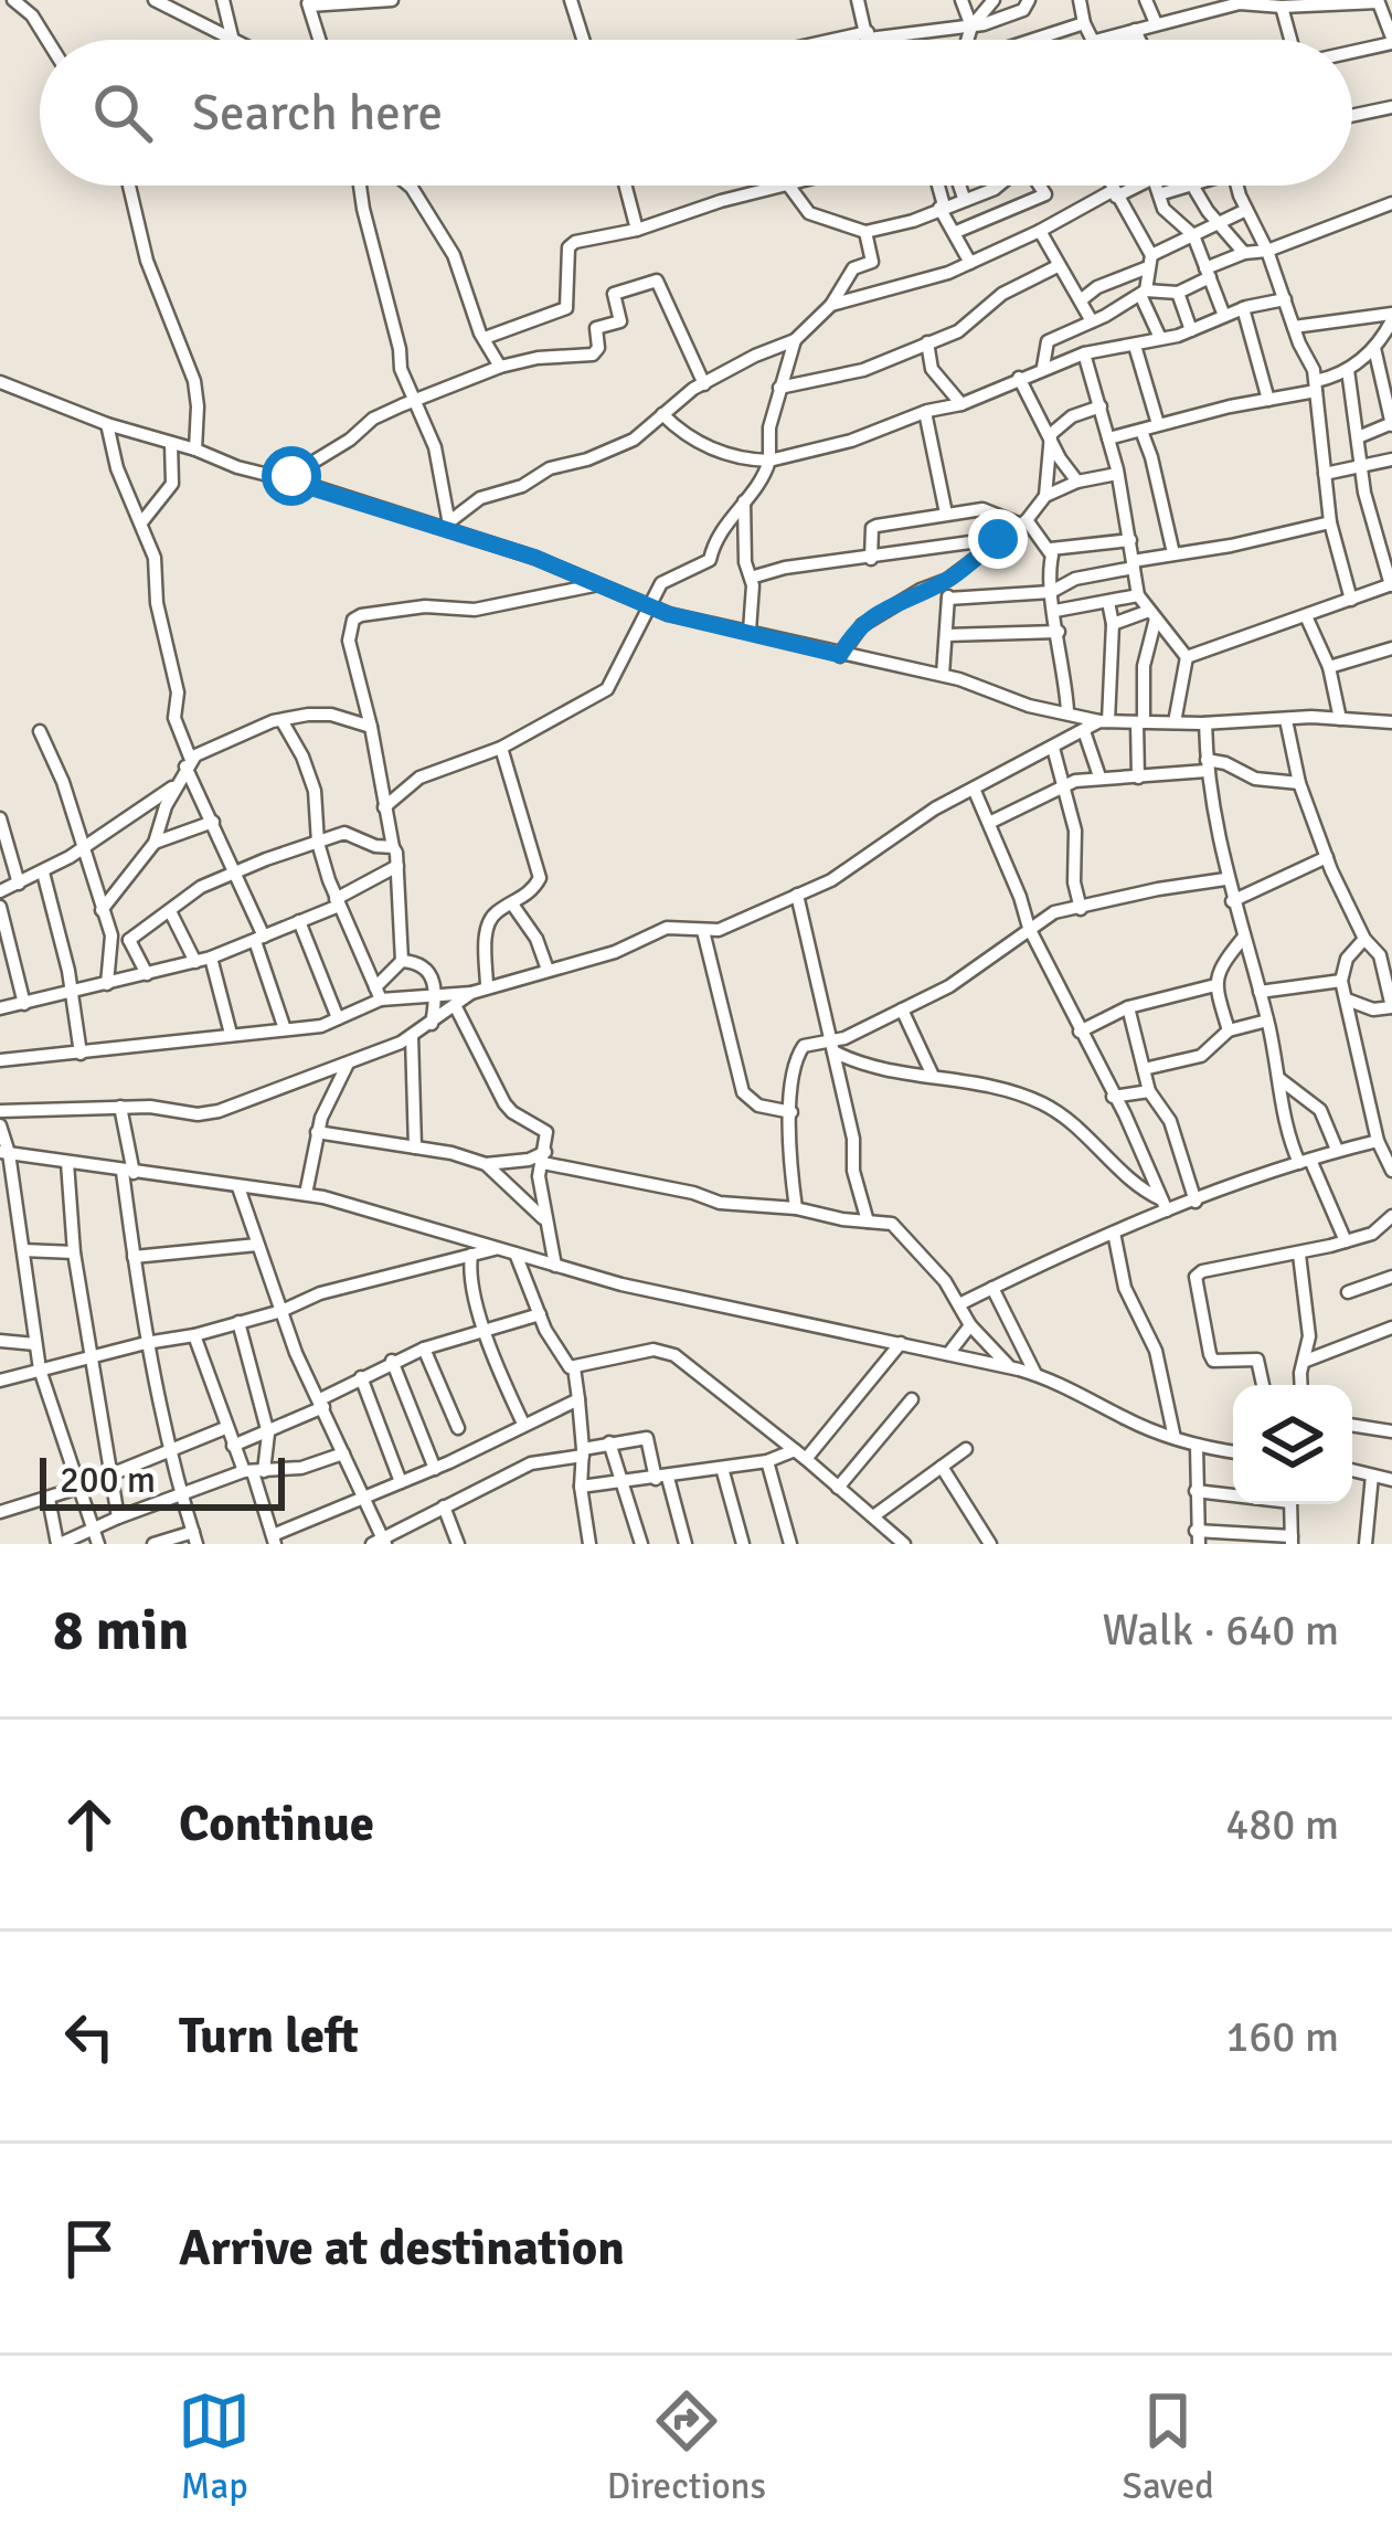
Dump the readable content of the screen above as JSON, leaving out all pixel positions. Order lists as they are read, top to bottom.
{
  "scale_bar": "200 m",
  "page": {
    "search": "Search here",
    "scale": "200 m",
    "heading": ["8 min", "Walk · 640 m"],
    "list": [
      ["Continue", "480 m"],
      ["Turn left", "160 m"],
      "Arrive at destination"
    ],
    "nav": ["Map", "Directions", "Saved"]
  }
}
